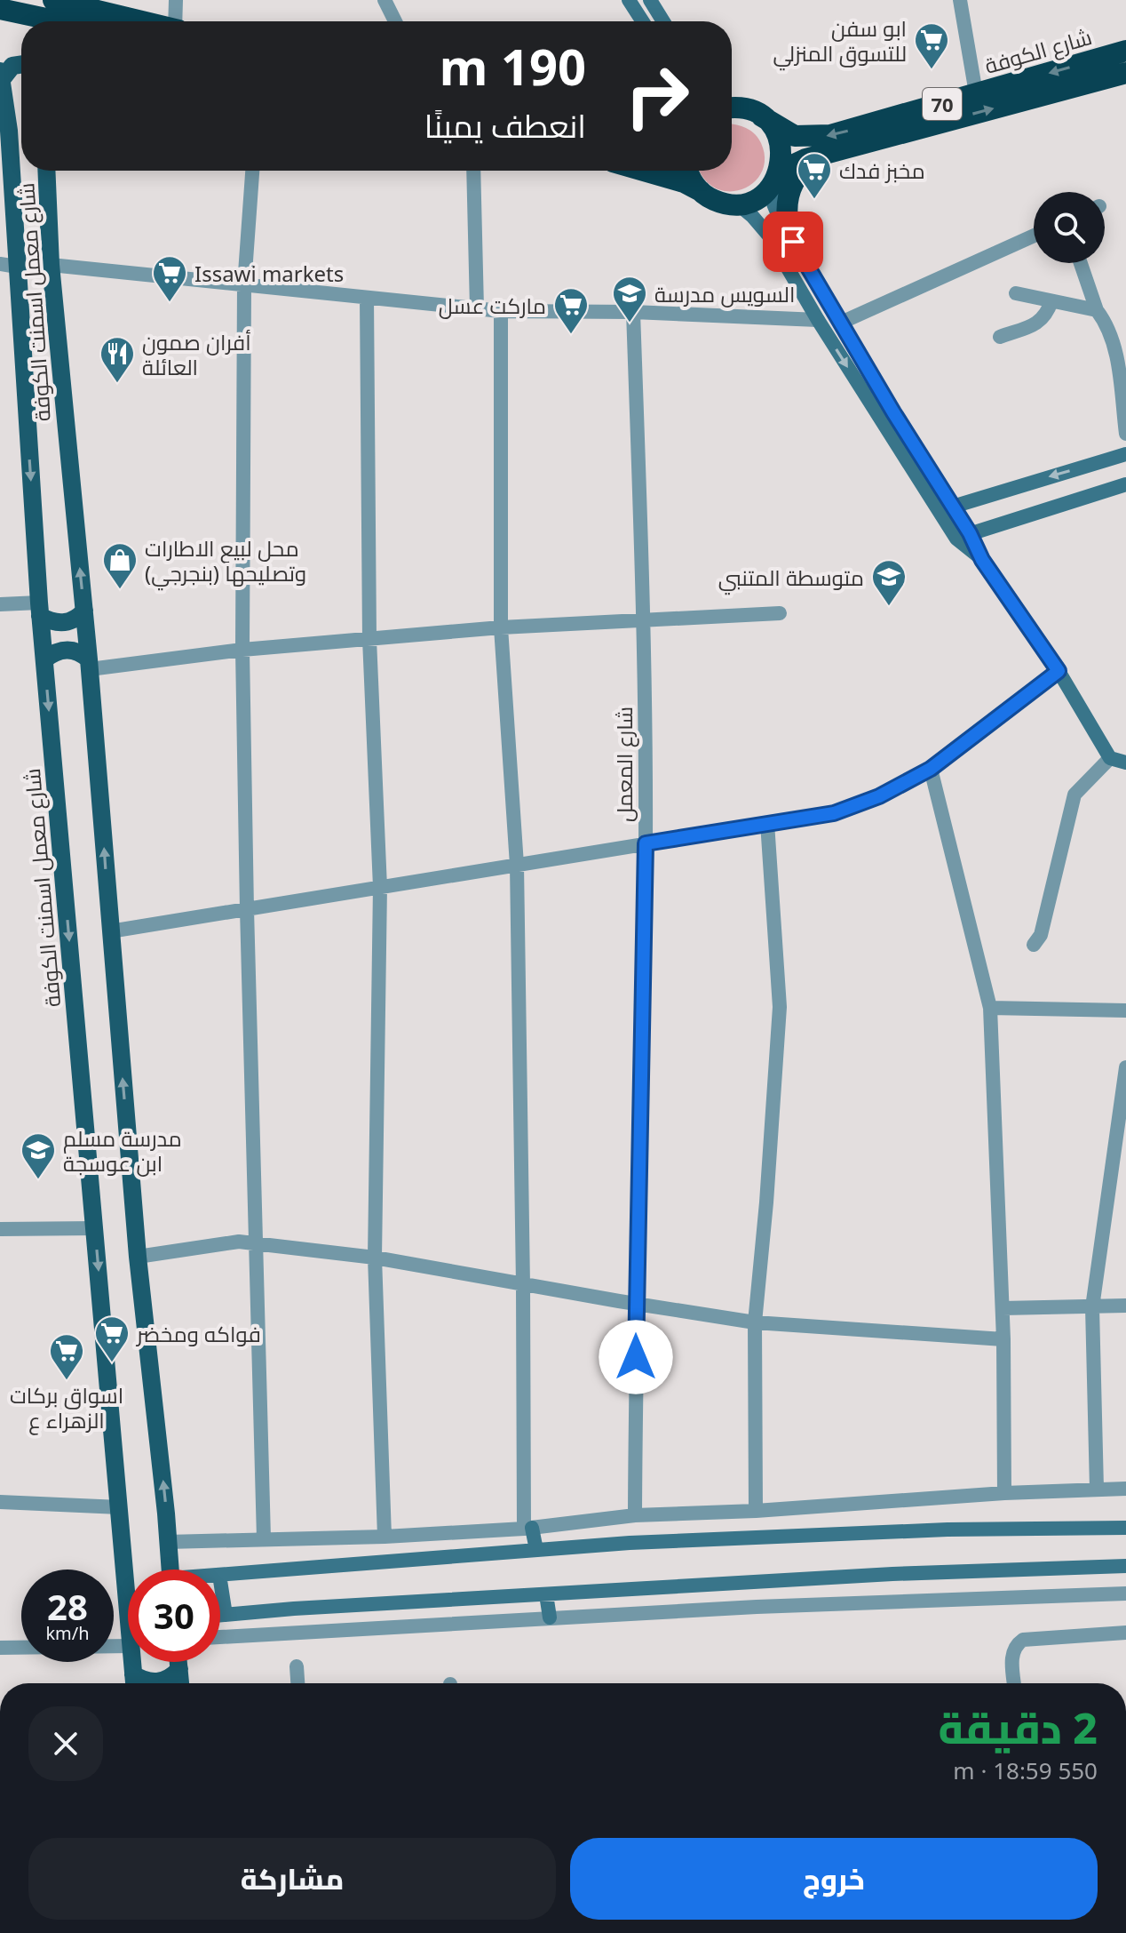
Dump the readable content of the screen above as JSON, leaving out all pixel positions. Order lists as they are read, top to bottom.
{
  "streets": {
    "highway": ["شارع الكوفة", "70"],
    "main road": ["شارع معمل اسمنت الكوفة"],
    "street": ["شارع المعمل"]
  },
  "crossings": [
    ["شارع الكوفة", "70"]
  ],
  "places": {
    "supermarket": [
      "ابو سفن للتسوق المنزلي",
      "مخبز فدك",
      "Issawi markets",
      "ماركت عسل",
      "فواكه ومخضر",
      "اسواق بركات الزهراء ع"
    ],
    "school or university": ["السويس مدرسة", "متوسطة المتنبي", "مدرسة مسلم ابن عوسجة"],
    "restaurant": ["أفران صمون العائلة"],
    "shop": ["محل لبيع الاطارات وتصليحها (بنجرجي)"]
  },
  "page": {
    "turn": ["190 m", "انعطف يمينًا"],
    "speed": "28 km/h",
    "limit": "30",
    "heading": ["2 دقيقة", "550 m · 18:59"],
    "buttons": ["خروج", "مشاركة"]
  }
}
